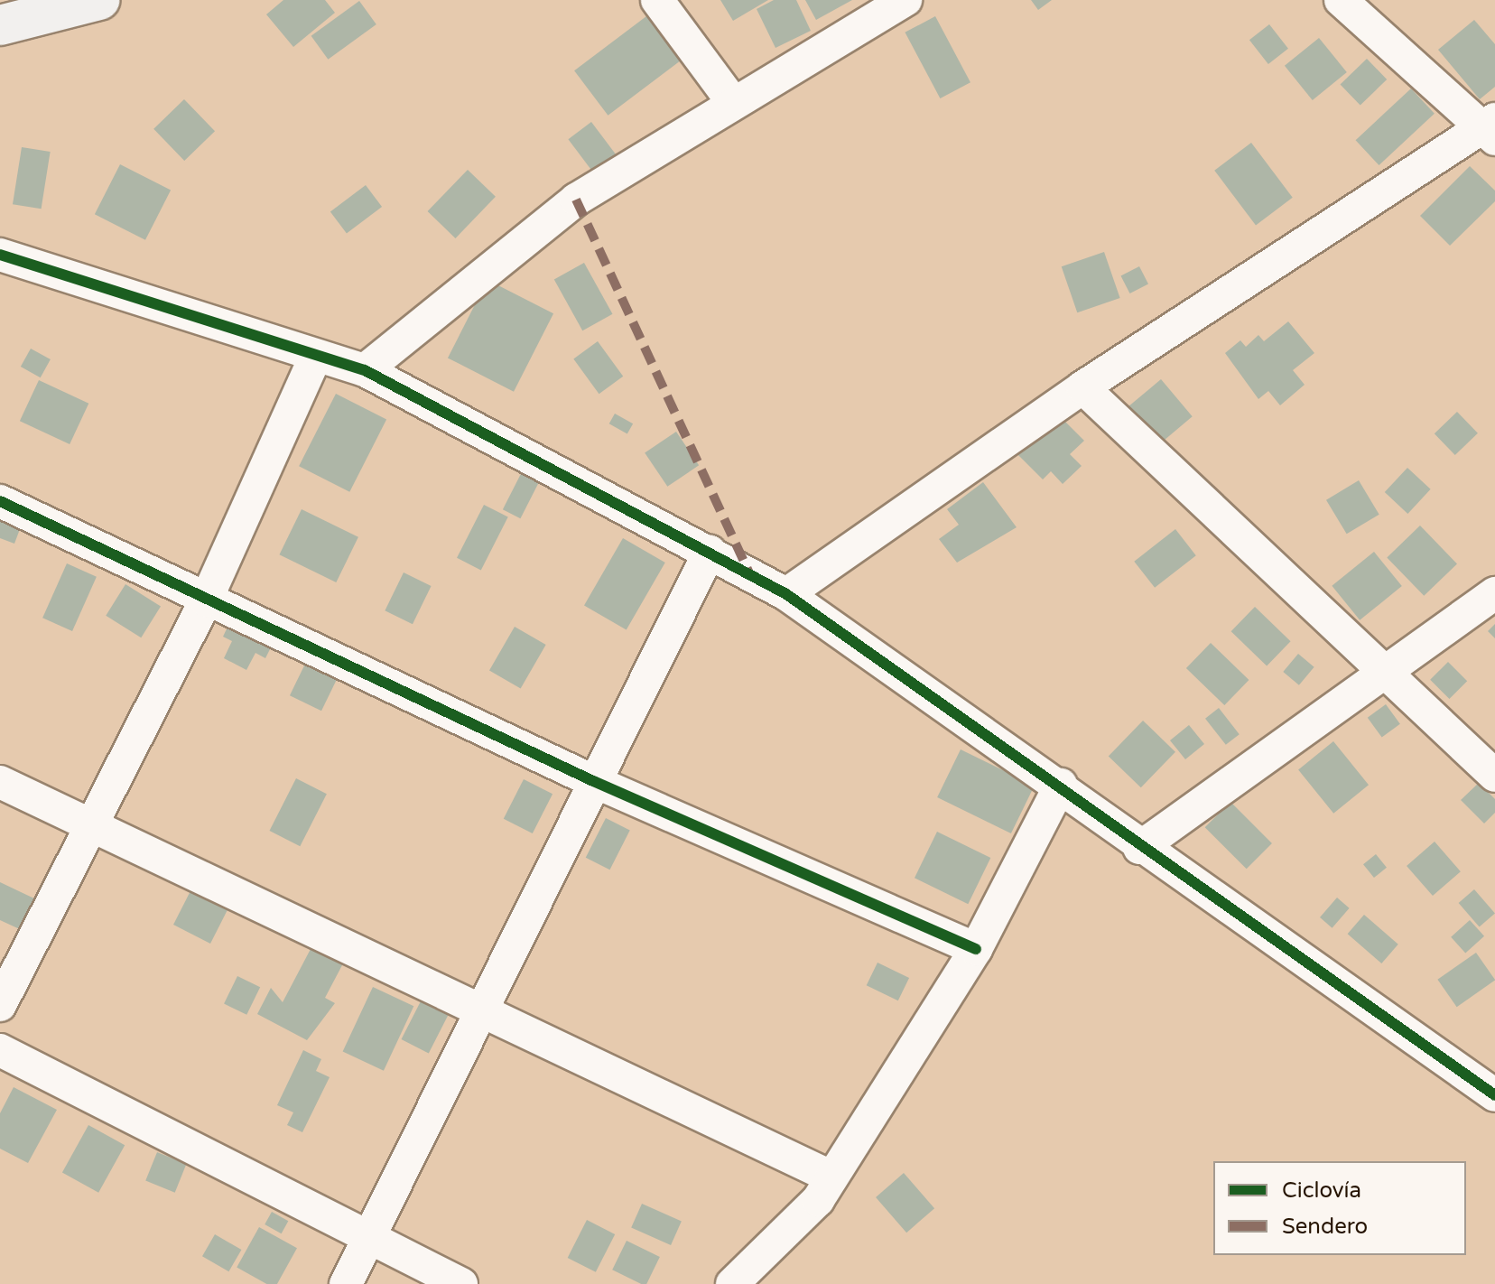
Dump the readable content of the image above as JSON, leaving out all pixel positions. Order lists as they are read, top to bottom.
{
  "legend": ["Ciclovía", "Sendero"]
}
